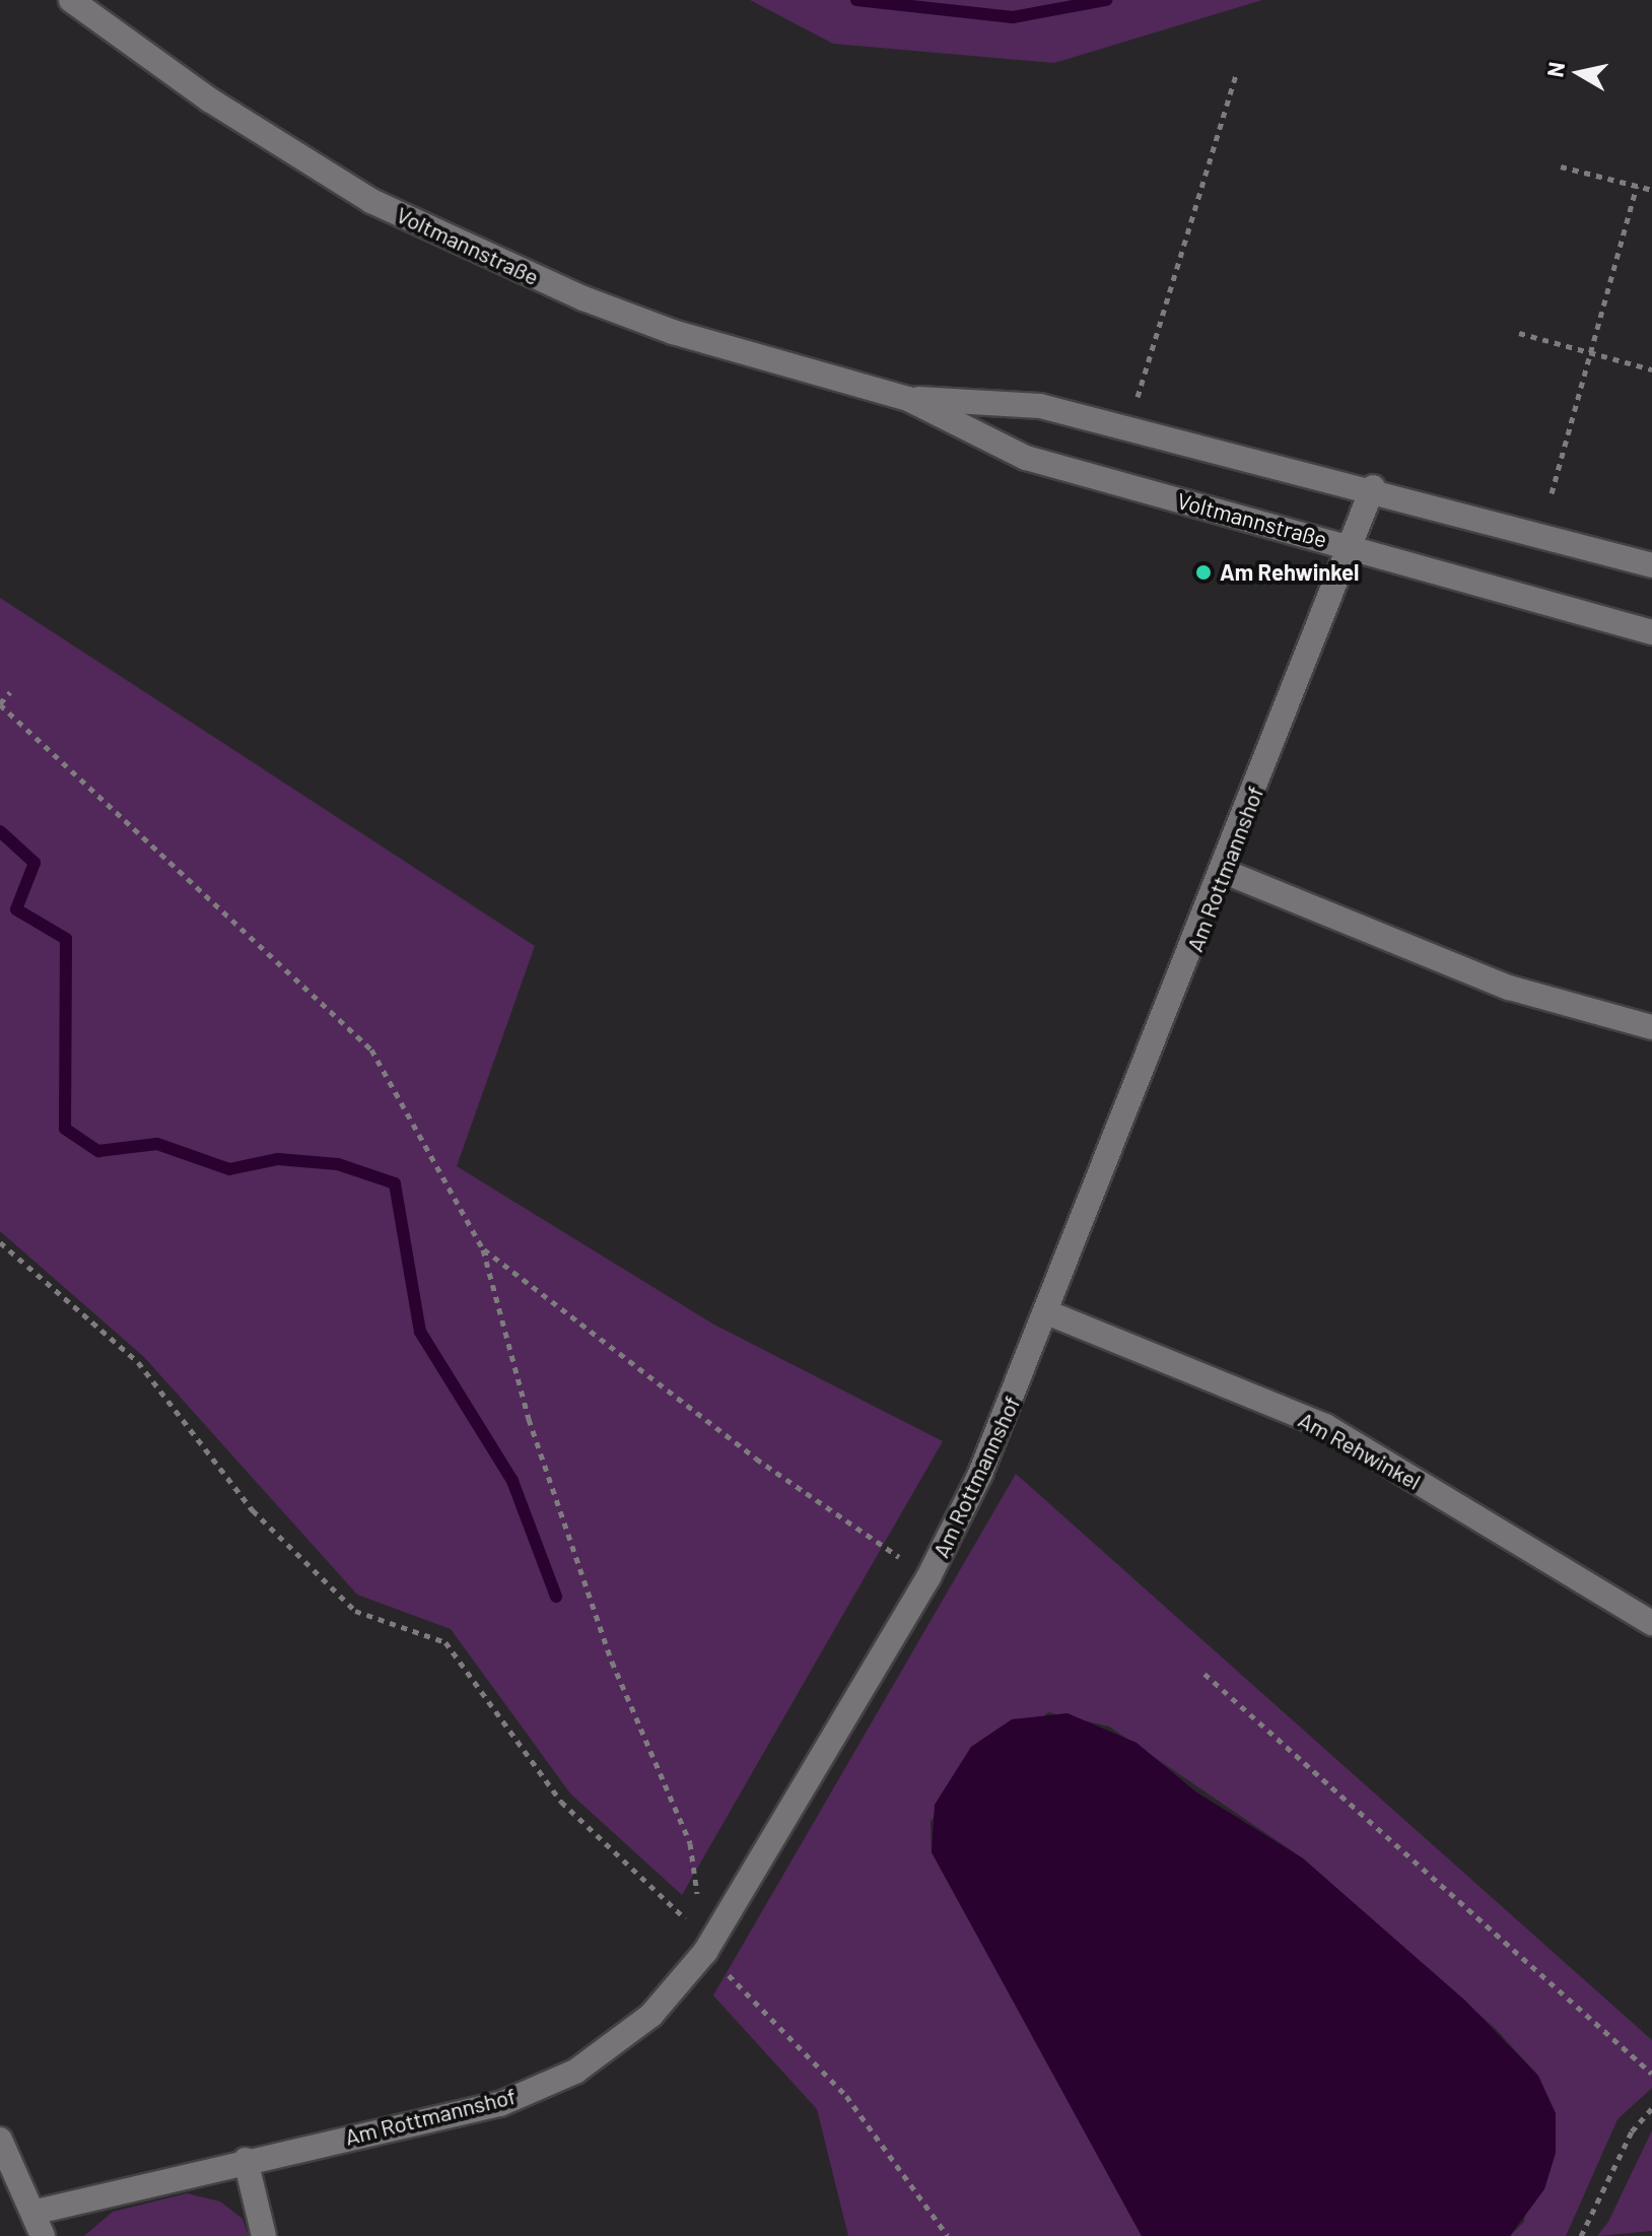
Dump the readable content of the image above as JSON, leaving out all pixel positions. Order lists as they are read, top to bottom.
{
  "streets": {
    "street": ["Voltmannstraße", "Am Rottmannshof", "Am Rehwinkel"]
  },
  "crossings": [
    ["Voltmannstraße", "Am Rottmannshof"],
    ["Am Rottmannshof", "Am Rehwinkel"]
  ],
  "places": ["Am Rehwinkel"],
  "north": "left"
}
